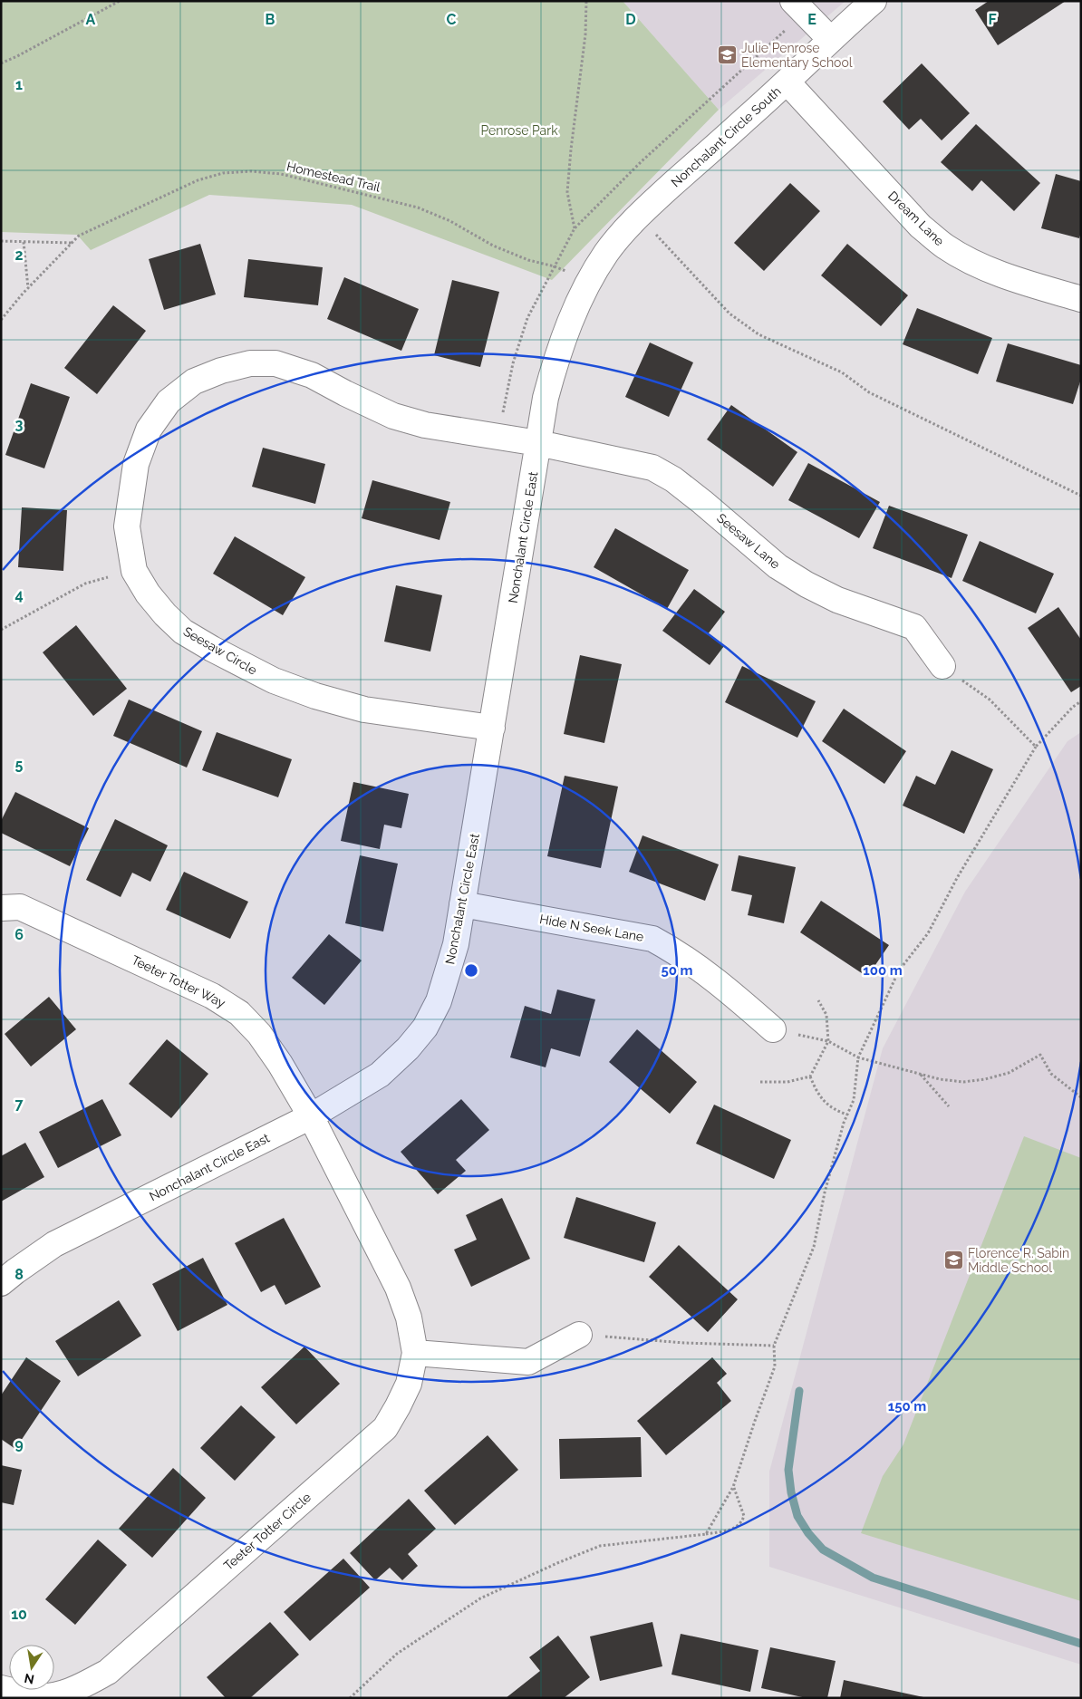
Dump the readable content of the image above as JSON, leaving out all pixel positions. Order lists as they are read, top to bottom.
{
  "streets": {
    "street": [
      "Nonchalant Circle South",
      "Dream Lane",
      "Nonchalant Circle East",
      "Seesaw Lane",
      "Seesaw Circle",
      "Hide N Seek Lane",
      "Teeter Totter Way",
      "Teeter Totter Circle"
    ],
    "path": ["Homestead Trail"]
  },
  "crossings": [
    ["Nonchalant Circle South", "Homestead Trail"],
    ["Nonchalant Circle South", "Dream Lane"],
    ["Nonchalant Circle South", "Nonchalant Circle East"],
    ["Homestead Trail", "Nonchalant Circle East"],
    ["Nonchalant Circle East", "Seesaw Lane"],
    ["Nonchalant Circle East", "Seesaw Circle"],
    ["Nonchalant Circle East", "Hide N Seek Lane"],
    ["Nonchalant Circle East", "Teeter Totter Way"],
    ["Nonchalant Circle East", "Teeter Totter Circle"],
    ["Seesaw Lane", "Seesaw Circle"],
    ["Teeter Totter Way", "Teeter Totter Circle"]
  ],
  "parks": ["Penrose Park"],
  "places": {
    "school or university": ["Julie Penrose Elementary School", "Florence R. Sabin Middle School"]
  },
  "north": "bottom",
  "grid": {
    "columns": [
      "A",
      "B",
      "C",
      "D",
      "E",
      "F"
    ],
    "rows": [
      "1",
      "2",
      "3",
      "4",
      "5",
      "6",
      "7",
      "8",
      "9",
      "10"
    ]
  },
  "rings": ["50 m", "100 m", "150 m"]
}
